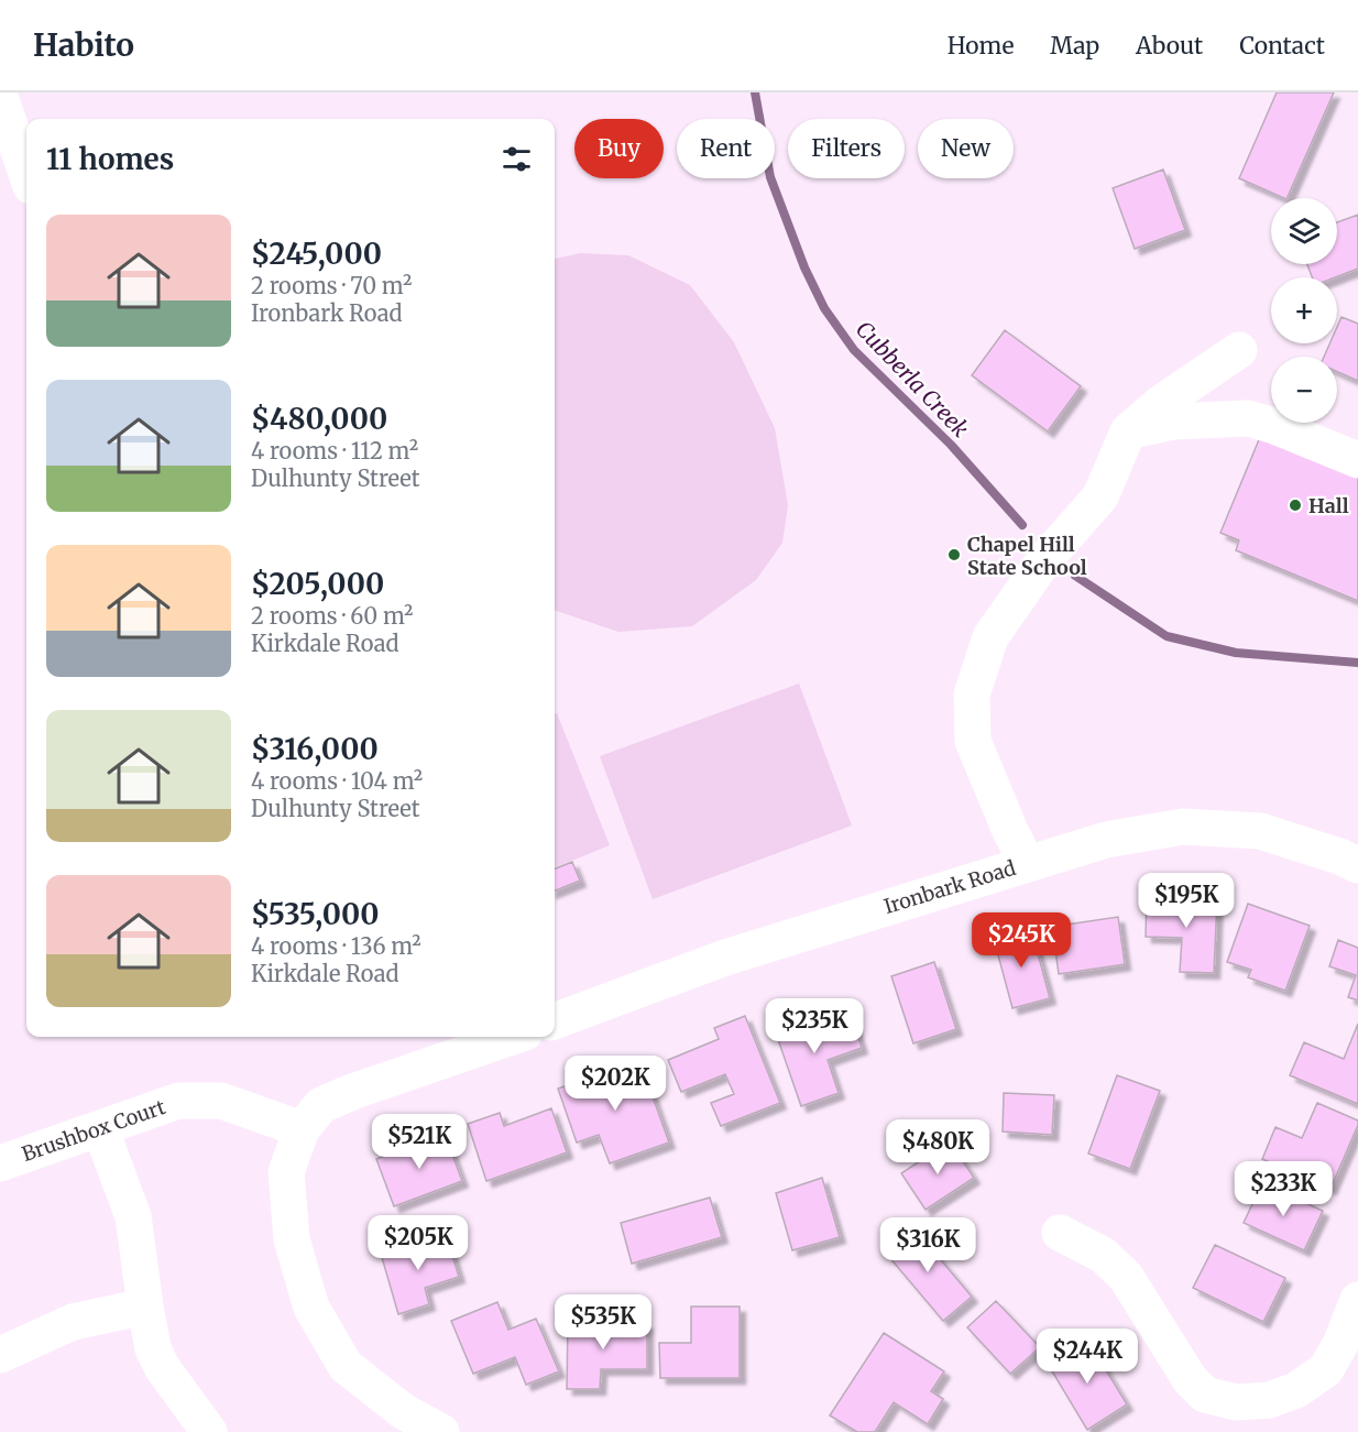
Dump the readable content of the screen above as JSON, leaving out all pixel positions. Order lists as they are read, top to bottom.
{
  "streets": {
    "street": ["Ironbark Road", "Brushbox Court"]
  },
  "water": ["Cubberla Creek"],
  "places": ["Hall", "Chapel Hill State School"],
  "page": {
    "header": "Habito",
    "nav": [
      "Home",
      "Map",
      "About",
      "Contact"
    ],
    "chip": [
      "Buy",
      "Rent",
      "Filters",
      "New"
    ],
    "heading": "11 homes",
    "map_buttons": ["+", "−"],
    "list": [
      {
        "name": "$245,000",
        "note": "2 rooms · 70 m² · Ironbark Road"
      },
      {
        "name": "$480,000",
        "note": "4 rooms · 112 m² · Dulhunty Street"
      },
      {
        "name": "$205,000",
        "note": "2 rooms · 60 m² · Kirkdale Road"
      },
      {
        "name": "$316,000",
        "note": "4 rooms · 104 m² · Dulhunty Street"
      },
      {
        "name": "$535,000",
        "note": "4 rooms · 136 m² · Kirkdale Road"
      }
    ],
    "price": [
      "$195K",
      "$245K",
      "$235K",
      "$202K",
      "$521K",
      "$480K",
      "$233K",
      "$205K",
      "$316K",
      "$535K",
      "$244K"
    ]
  }
}
